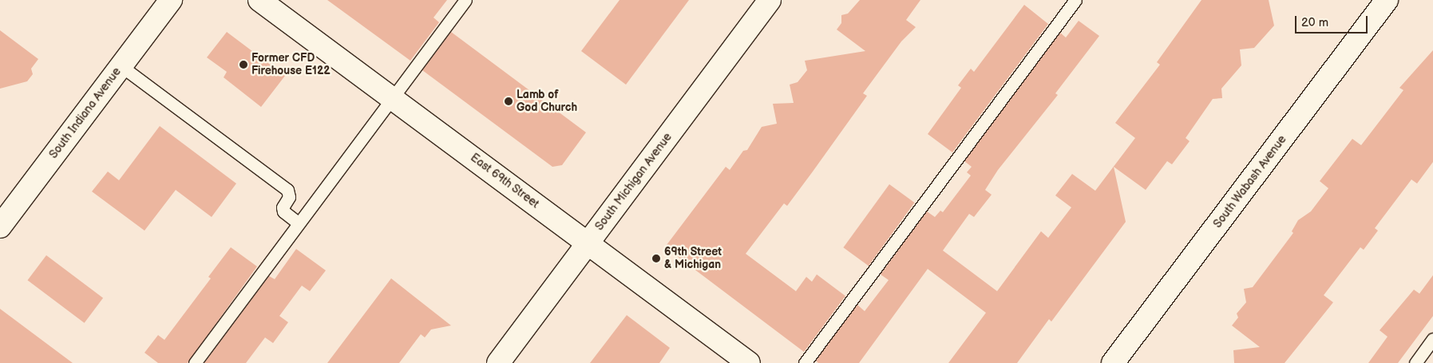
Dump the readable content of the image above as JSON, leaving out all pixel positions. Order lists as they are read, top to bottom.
{
  "streets": {
    "street": [
      "South Indiana Avenue",
      "East 69th Street",
      "South Michigan Avenue",
      "South Wabash Avenue"
    ]
  },
  "crossings": [
    ["East 69th Street", "South Michigan Avenue"]
  ],
  "places": ["Former CFD Firehouse E122", "Lamb of God Church", "69th Street & Michigan"],
  "scale_bar": "20 m"
}
